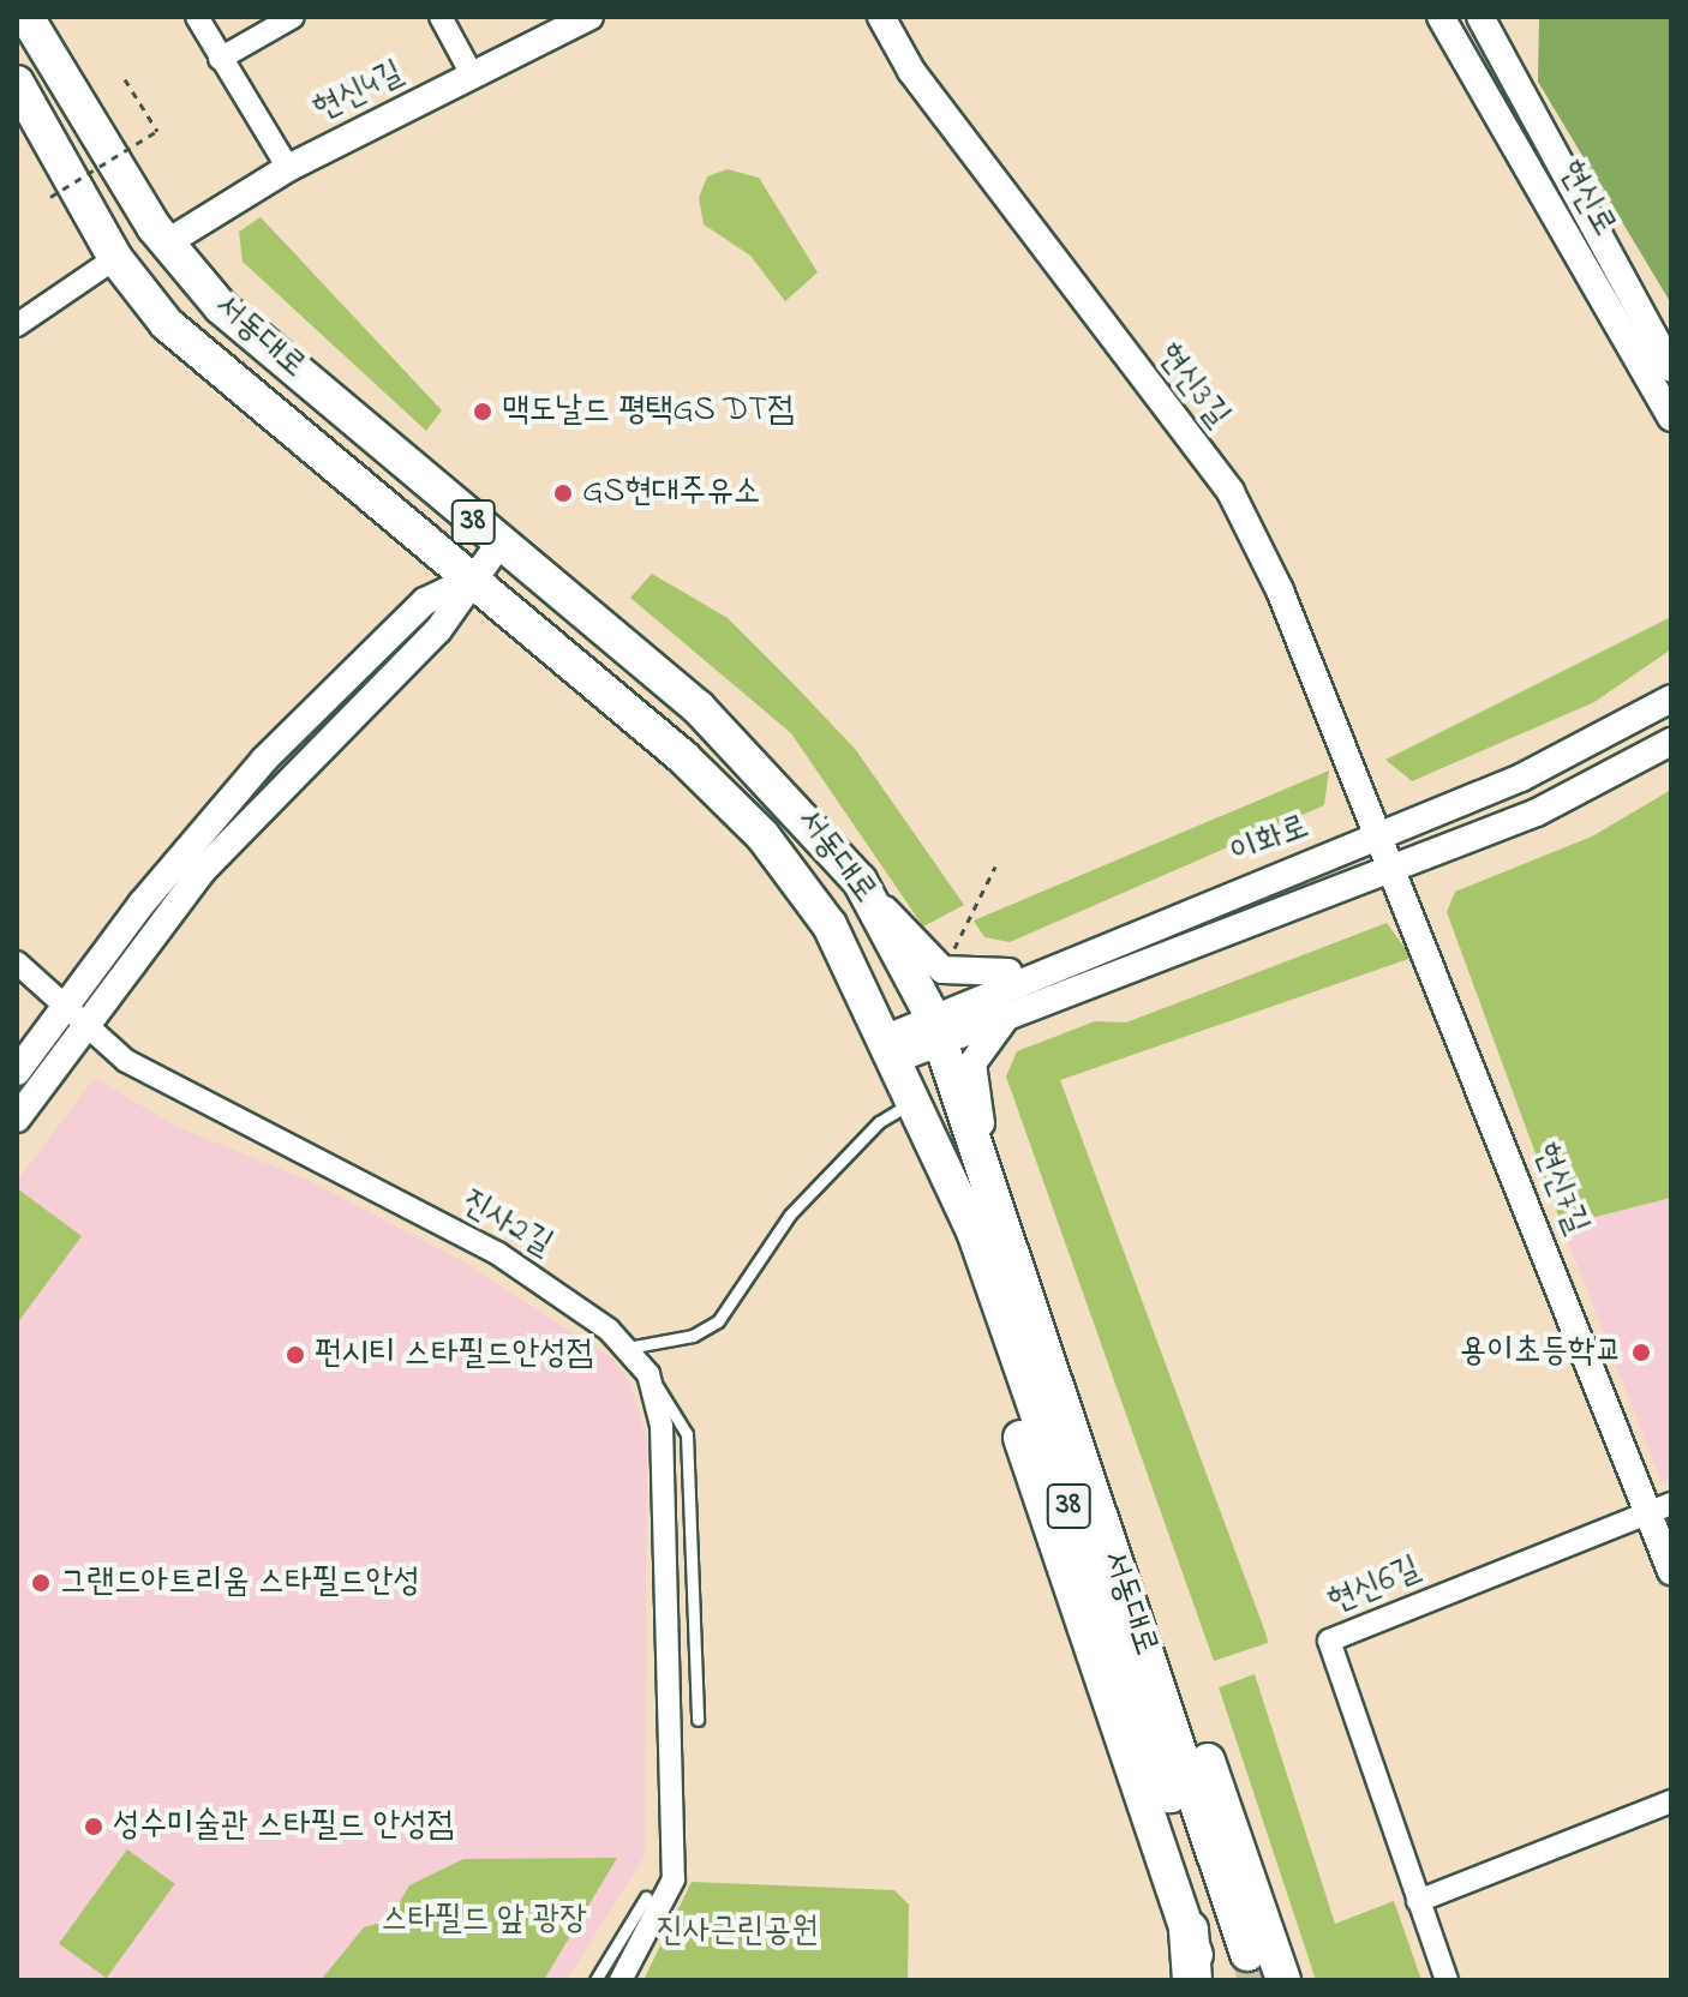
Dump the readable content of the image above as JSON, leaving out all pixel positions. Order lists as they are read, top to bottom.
{
  "streets": {
    "main road": ["서동대로", "38"],
    "street": [
      "현신4길",
      "현신로",
      "현신3길",
      "이화로",
      "현신7길",
      "진사2길",
      "현신6길"
    ]
  },
  "crossings": [
    ["현신4길", "서동대로"],
    ["서동대로", "이화로"],
    ["현신3길", "이화로"],
    ["현신3길", "현신7길"],
    ["이화로", "현신7길"],
    ["현신7길", "현신6길"]
  ],
  "parks": ["스타필드 앞 광장", "진사근린공원"],
  "places": [
    "맥도날드 평택GS DT점",
    "GS현대주유소",
    "용이초등학교",
    "펀시티 스타필드안성점",
    "그랜드아트리움 스타필드안성",
    "성수미술관 스타필드 안성점"
  ]
}
